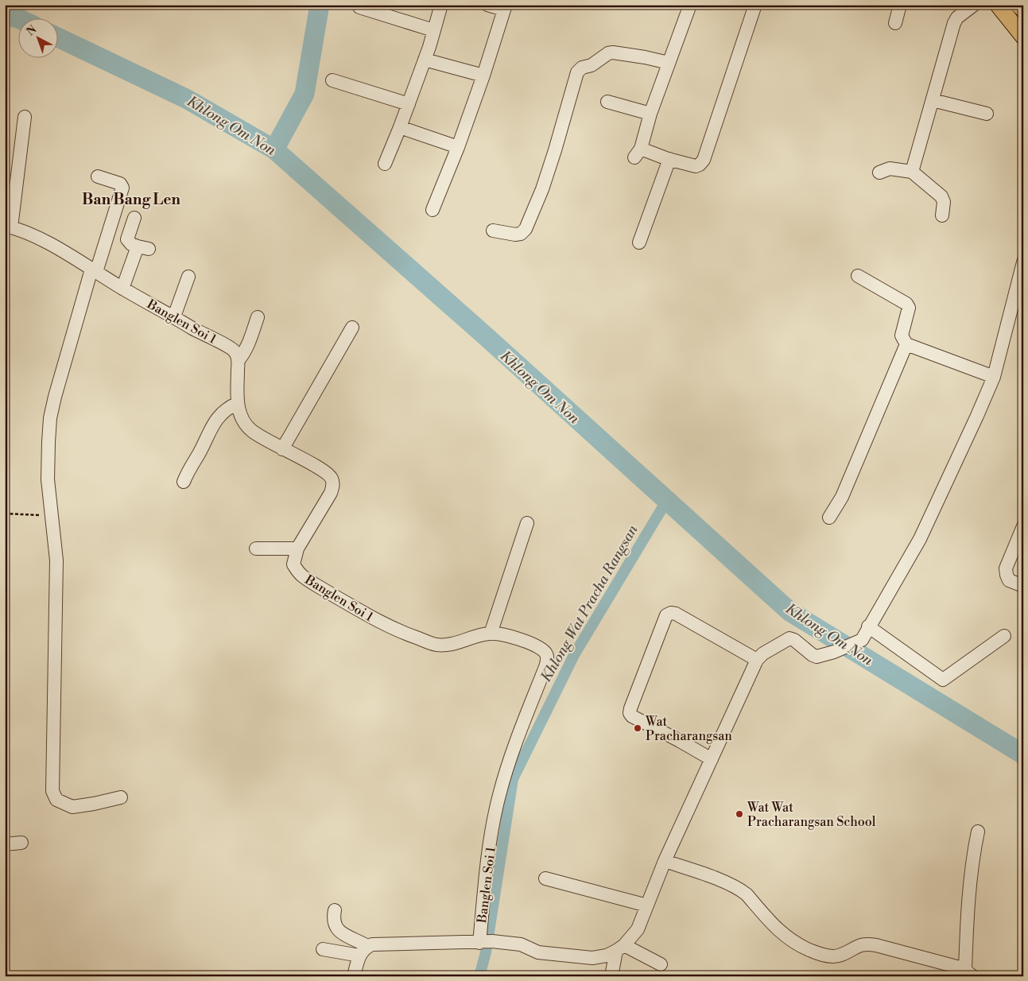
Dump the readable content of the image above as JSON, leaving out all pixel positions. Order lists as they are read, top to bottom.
{
  "streets": {
    "street": ["Banglen Soi 1"]
  },
  "districts": ["Ban Bang Len"],
  "water": ["Khlong Om Non", "Khlong Wat Pracha Rangsan"],
  "places": ["Wat Pracharangsan", "Wat Wat Pracharangsan School"],
  "north": "top left"
}
